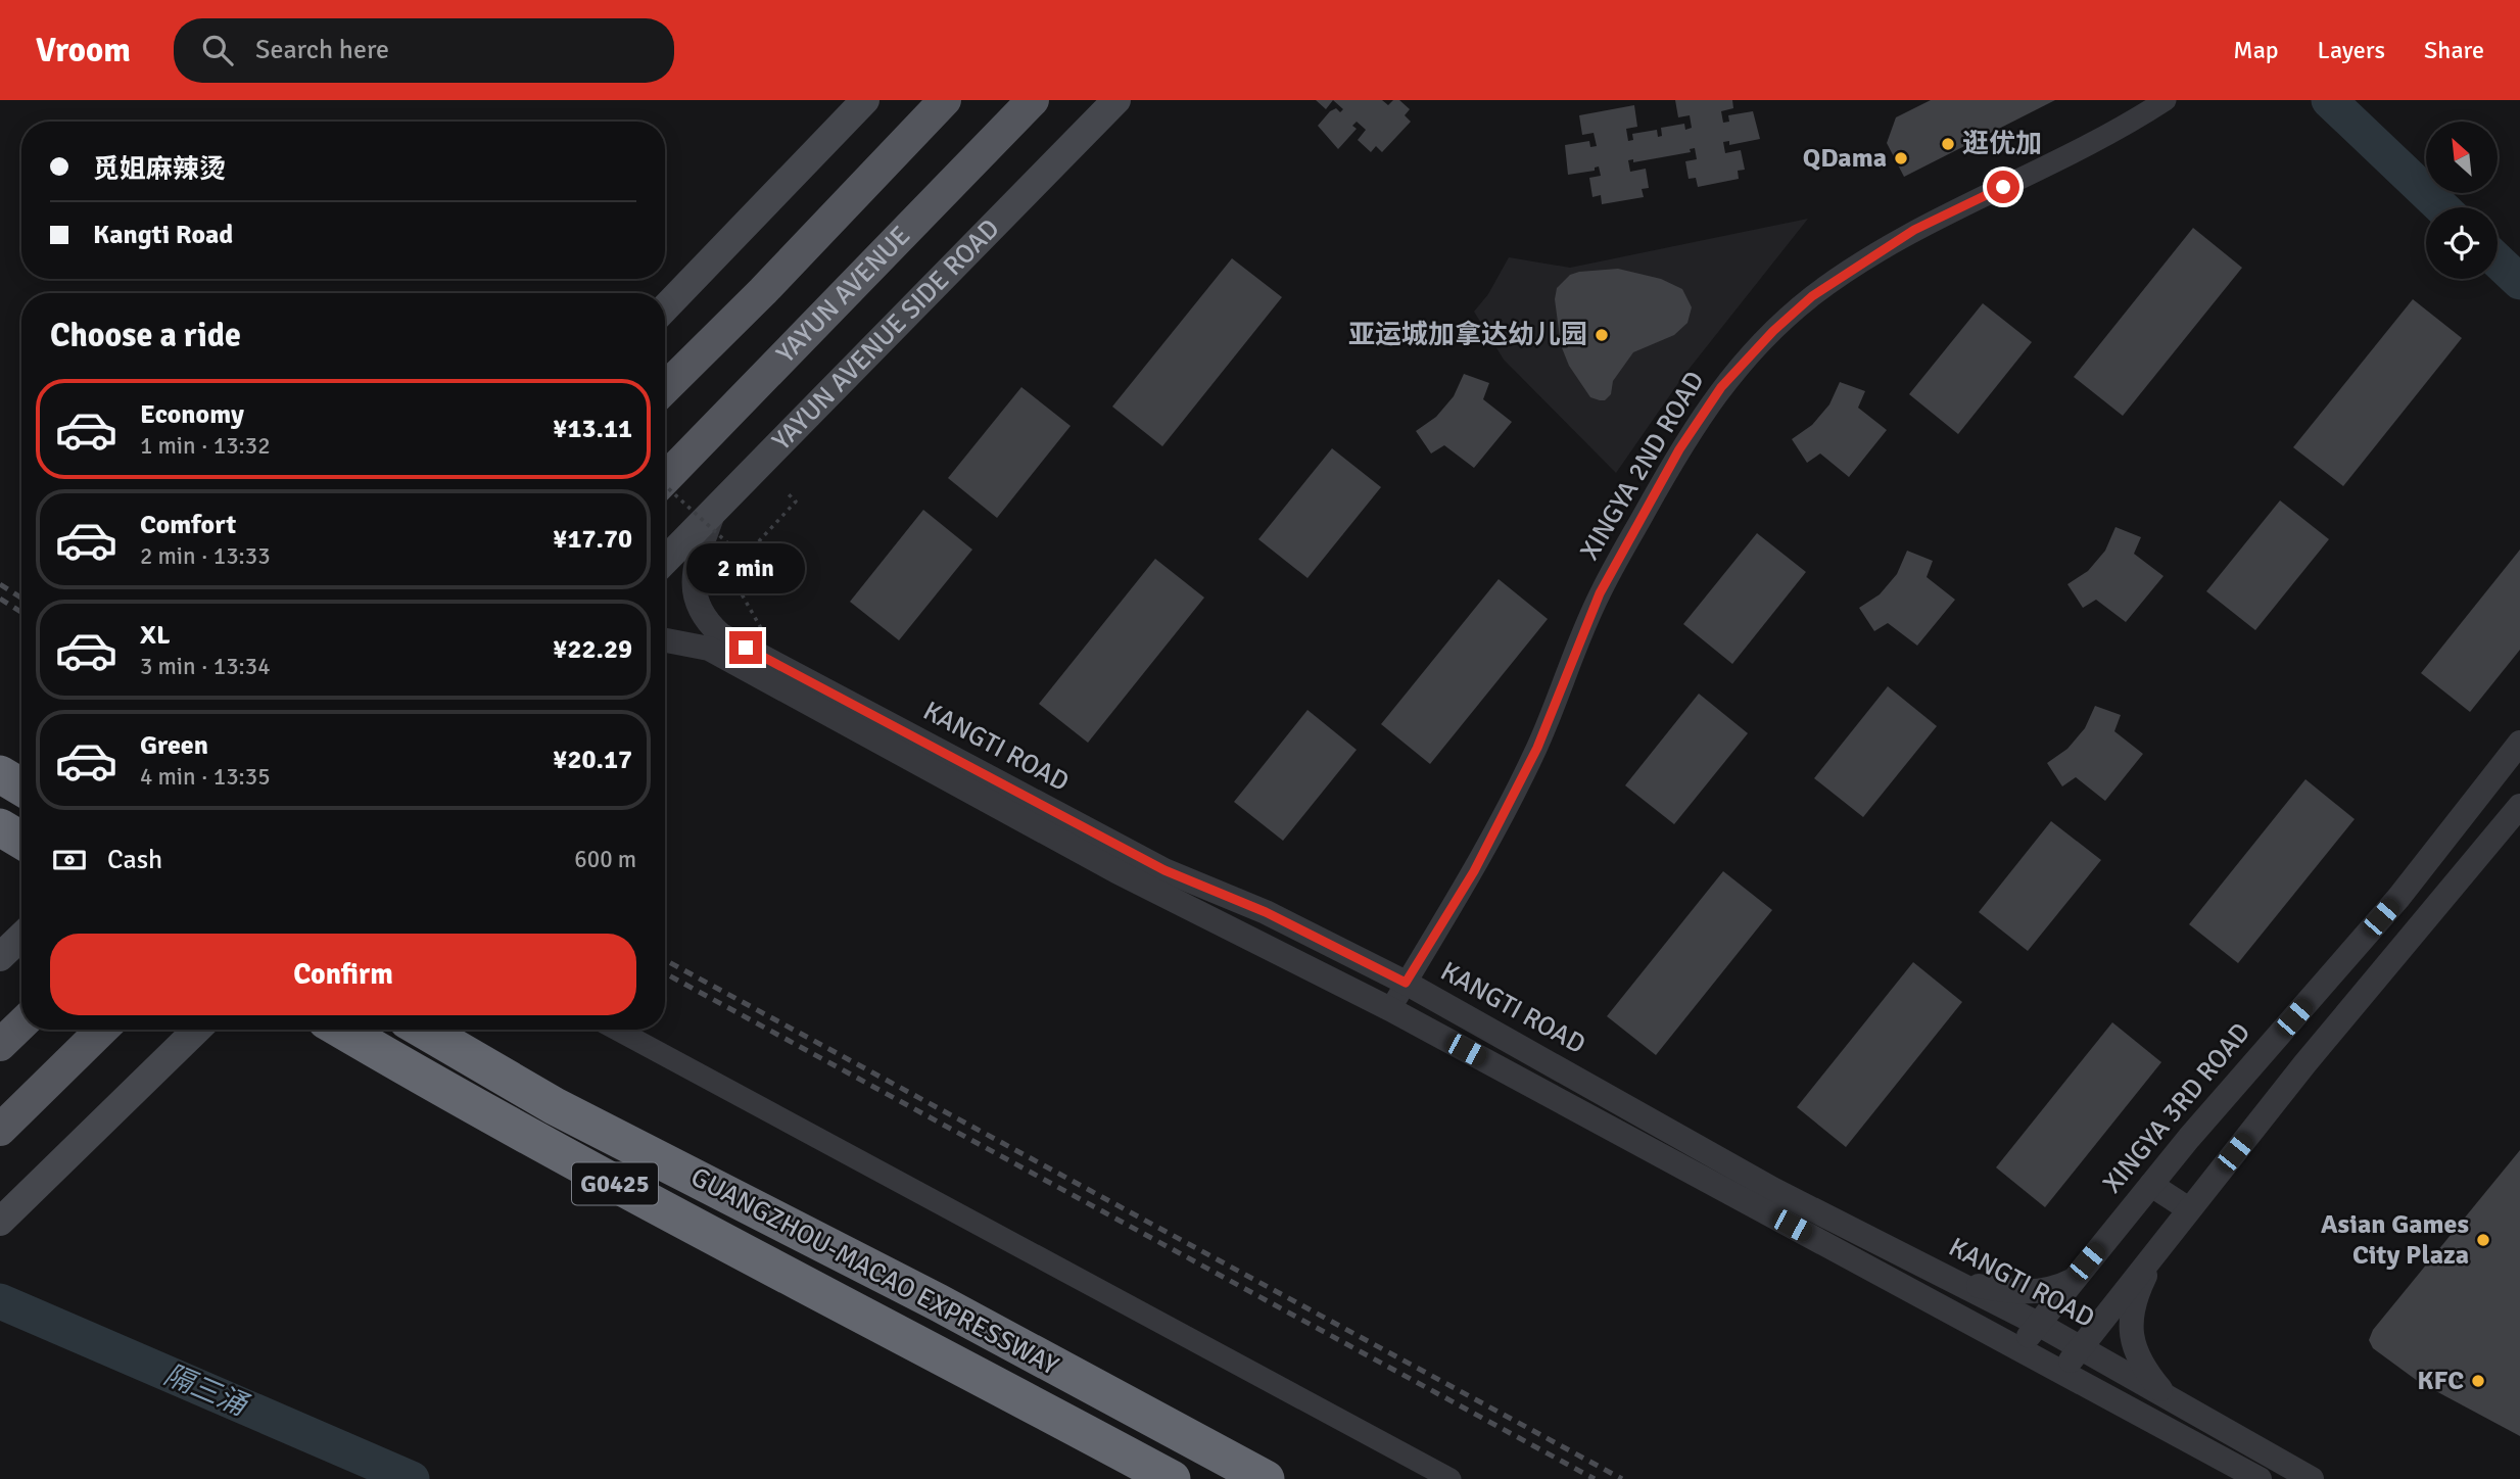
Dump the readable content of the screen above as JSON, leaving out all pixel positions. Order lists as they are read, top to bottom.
{
  "streets": {
    "highway": ["G0425", "GUANGZHOU-MACAO EXPRESSWAY"],
    "main road": ["YAYUN AVENUE", "YAYUN AVENUE SIDE ROAD"],
    "street": ["XINGYA 2ND ROAD", "KANGTI ROAD", "XINGYA 3RD ROAD"]
  },
  "crossings": [
    ["YAYUN AVENUE SIDE ROAD", "KANGTI ROAD"],
    ["XINGYA 2ND ROAD", "KANGTI ROAD"],
    ["KANGTI ROAD", "XINGYA 3RD ROAD"]
  ],
  "water": ["隔三涌"],
  "places": [
    "逛优加",
    "QDama",
    "亚运城加拿达幼儿园",
    "Asian Games City Plaza",
    "KFC"
  ],
  "north": "top left",
  "page": {
    "header": "Vroom",
    "search": "Search here",
    "nav": ["Map", "Layers", "Share"],
    "banner": ["觅姐麻辣烫", "Kangti Road"],
    "heading": "Choose a ride",
    "list": [
      {
        "name": "Economy",
        "note": "1 min · 13:32",
        "value": "¥13.11"
      },
      {
        "name": "Comfort",
        "note": "2 min · 13:33",
        "value": "¥17.70"
      },
      {
        "name": "XL",
        "note": "3 min · 13:34",
        "value": "¥22.29"
      },
      {
        "name": "Green",
        "note": "4 min · 13:35",
        "value": "¥20.17"
      }
    ],
    "bubble": "2 min",
    "pay": ["Cash", "600 m"],
    "buttons": "Confirm"
  }
}
